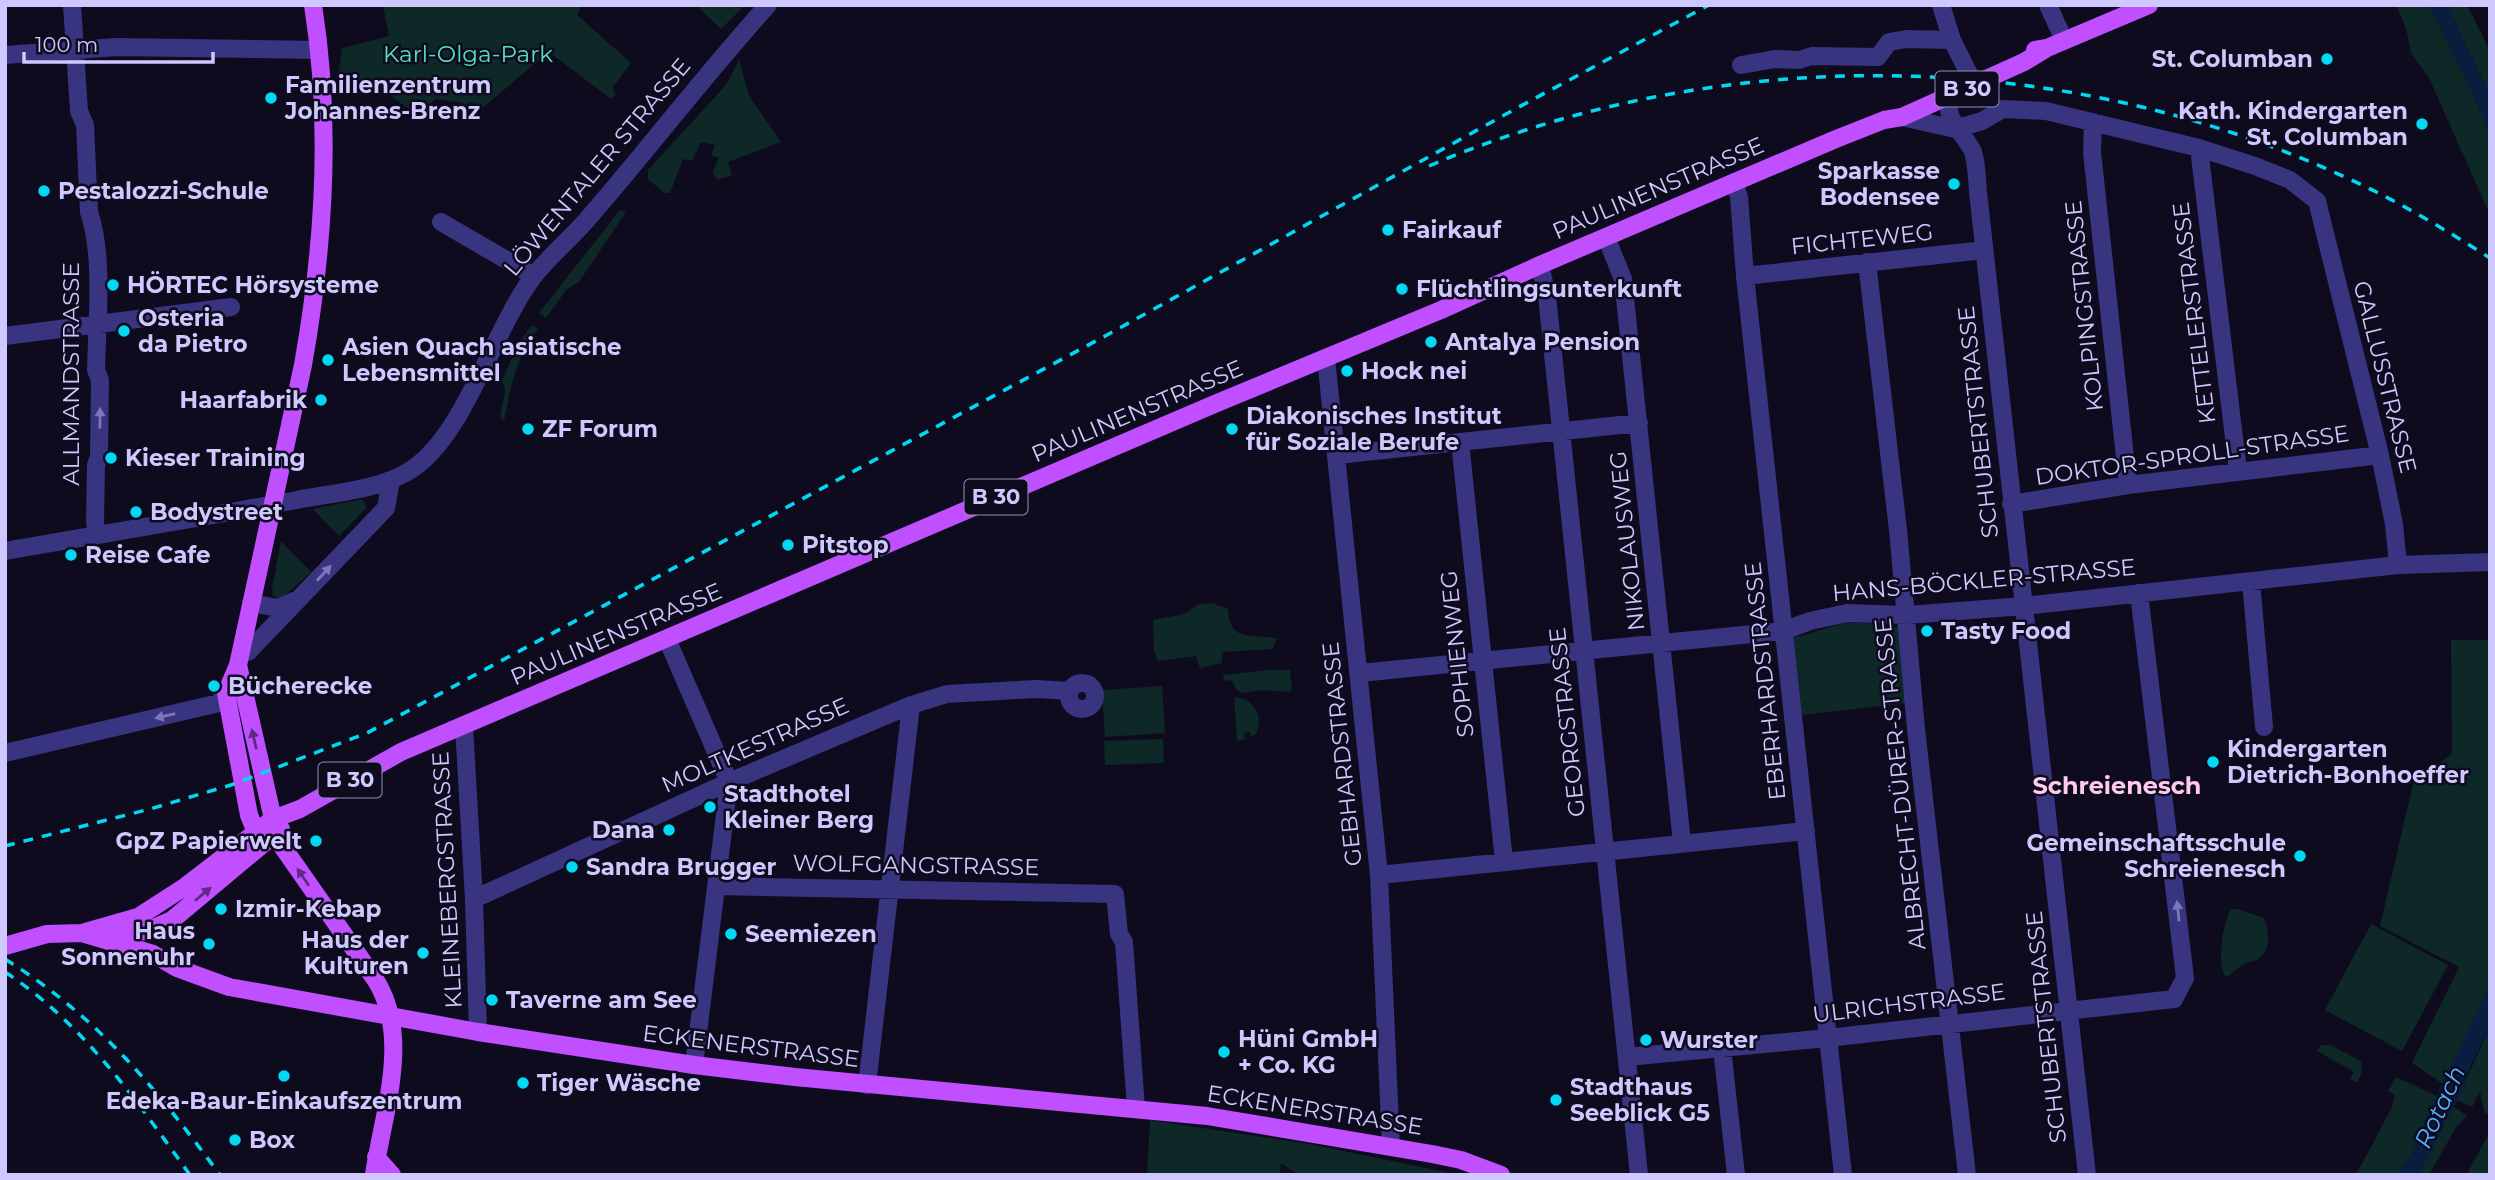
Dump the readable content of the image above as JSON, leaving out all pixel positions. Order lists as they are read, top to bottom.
{
  "streets": {
    "main road": ["B 30", "PAULINENSTRASSE", "ECKENERSTRASSE"],
    "street": [
      "LÖWENTALER STRASSE",
      "FICHTEWEG",
      "KOLPINGSTRASSE",
      "KETTELERSTRASSE",
      "ALLMANDSTRASSE",
      "GALLUSSTRASSE",
      "SCHUBERTSTRASSE",
      "DOKTOR-SPROLL-STRASSE",
      "NIKOLAUSWEG",
      "HANS-BÖCKLER-STRASSE",
      "SOPHIENWEG",
      "EBERHARDSTRASSE",
      "GEORGSTRASSE",
      "MOLTKESTRASSE",
      "GEBHARDSTRASSE",
      "ALBRECHT-DÜRER-STRASSE",
      "WOLFGANGSTRASSE",
      "KLEINEBERGSTRASSE",
      "ULRICHSTRASSE"
    ]
  },
  "crossings": [
    ["PAULINENSTRASSE", "NIKOLAUSWEG"],
    ["PAULINENSTRASSE", "EBERHARDSTRASSE"],
    ["PAULINENSTRASSE", "GEORGSTRASSE"],
    ["PAULINENSTRASSE", "GEBHARDSTRASSE"],
    ["PAULINENSTRASSE", "KLEINEBERGSTRASSE"],
    ["PAULINENSTRASSE", "ECKENERSTRASSE"],
    ["FICHTEWEG", "SCHUBERTSTRASSE"],
    ["FICHTEWEG", "EBERHARDSTRASSE"],
    ["FICHTEWEG", "ALBRECHT-DÜRER-STRASSE"],
    ["KOLPINGSTRASSE", "DOKTOR-SPROLL-STRASSE"],
    ["KETTELERSTRASSE", "GALLUSSTRASSE"],
    ["KETTELERSTRASSE", "DOKTOR-SPROLL-STRASSE"],
    ["GALLUSSTRASSE", "DOKTOR-SPROLL-STRASSE"],
    ["GALLUSSTRASSE", "HANS-BÖCKLER-STRASSE"],
    ["SCHUBERTSTRASSE", "DOKTOR-SPROLL-STRASSE"],
    ["SCHUBERTSTRASSE", "HANS-BÖCKLER-STRASSE"],
    ["SCHUBERTSTRASSE", "ULRICHSTRASSE"],
    ["NIKOLAUSWEG", "HANS-BÖCKLER-STRASSE"],
    ["HANS-BÖCKLER-STRASSE", "SOPHIENWEG"],
    ["HANS-BÖCKLER-STRASSE", "EBERHARDSTRASSE"],
    ["HANS-BÖCKLER-STRASSE", "GEORGSTRASSE"],
    ["HANS-BÖCKLER-STRASSE", "GEBHARDSTRASSE"],
    ["HANS-BÖCKLER-STRASSE", "ALBRECHT-DÜRER-STRASSE"],
    ["HANS-BÖCKLER-STRASSE", "ULRICHSTRASSE"],
    ["EBERHARDSTRASSE", "ULRICHSTRASSE"],
    ["GEORGSTRASSE", "ULRICHSTRASSE"],
    ["MOLTKESTRASSE", "KLEINEBERGSTRASSE"],
    ["GEBHARDSTRASSE", "ECKENERSTRASSE"],
    ["ALBRECHT-DÜRER-STRASSE", "ULRICHSTRASSE"],
    ["WOLFGANGSTRASSE", "ECKENERSTRASSE"],
    ["KLEINEBERGSTRASSE", "ECKENERSTRASSE"]
  ],
  "one_way": ["ALLMANDSTRASSE", "ULRICHSTRASSE"],
  "districts": ["Schreienesch"],
  "water": ["Rotach"],
  "parks": ["Karl-Olga-Park"],
  "places": [
    "St. Columban",
    "Familienzentrum Johannes-Brenz",
    "Kath. Kindergarten St. Columban",
    "Sparkasse Bodensee",
    "Pestalozzi-Schule",
    "Fairkauf",
    "HÖRTEC Hörsysteme",
    "Flüchtlingsunterkunft",
    "Osteria da Pietro",
    "Antalya Pension",
    "Asien Quach asiatische Lebensmittel",
    "Hock nei",
    "Haarfabrik",
    "ZF Forum",
    "Diakonisches Institut für Soziale Berufe",
    "Kieser Training",
    "Bodystreet",
    "Pitstop",
    "Reise Cafe",
    "Tasty Food",
    "Bücherecke",
    "Kindergarten Dietrich-Bonhoeffer",
    "Stadthotel Kleiner Berg",
    "Dana",
    "GpZ Papierwelt",
    "Gemeinschaftsschule Schreienesch",
    "Sandra Brugger",
    "Izmir-Kebap",
    "Seemiezen",
    "Haus Sonnenuhr",
    "Haus der Kulturen",
    "Taverne am See",
    "Wurster",
    "Hüni GmbH + Co. KG",
    "Edeka-Baur-Einkaufszentrum",
    "Tiger Wäsche",
    "Stadthaus Seeblick G5",
    "Box"
  ],
  "scale_bar": "100 m"
}
